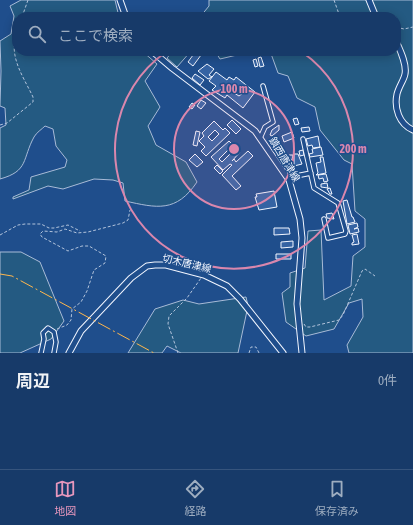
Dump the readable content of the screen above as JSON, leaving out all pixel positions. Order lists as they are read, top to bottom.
{
  "streets": {
    "main road": ["鎮西唐津線", "切木唐津線"]
  },
  "page": {
    "search": "ここで検索",
    "heading": ["周辺", "0件"],
    "nav": ["地図", "経路", "保存済み"]
  },
  "rings": ["100 m", "200 m"]
}
